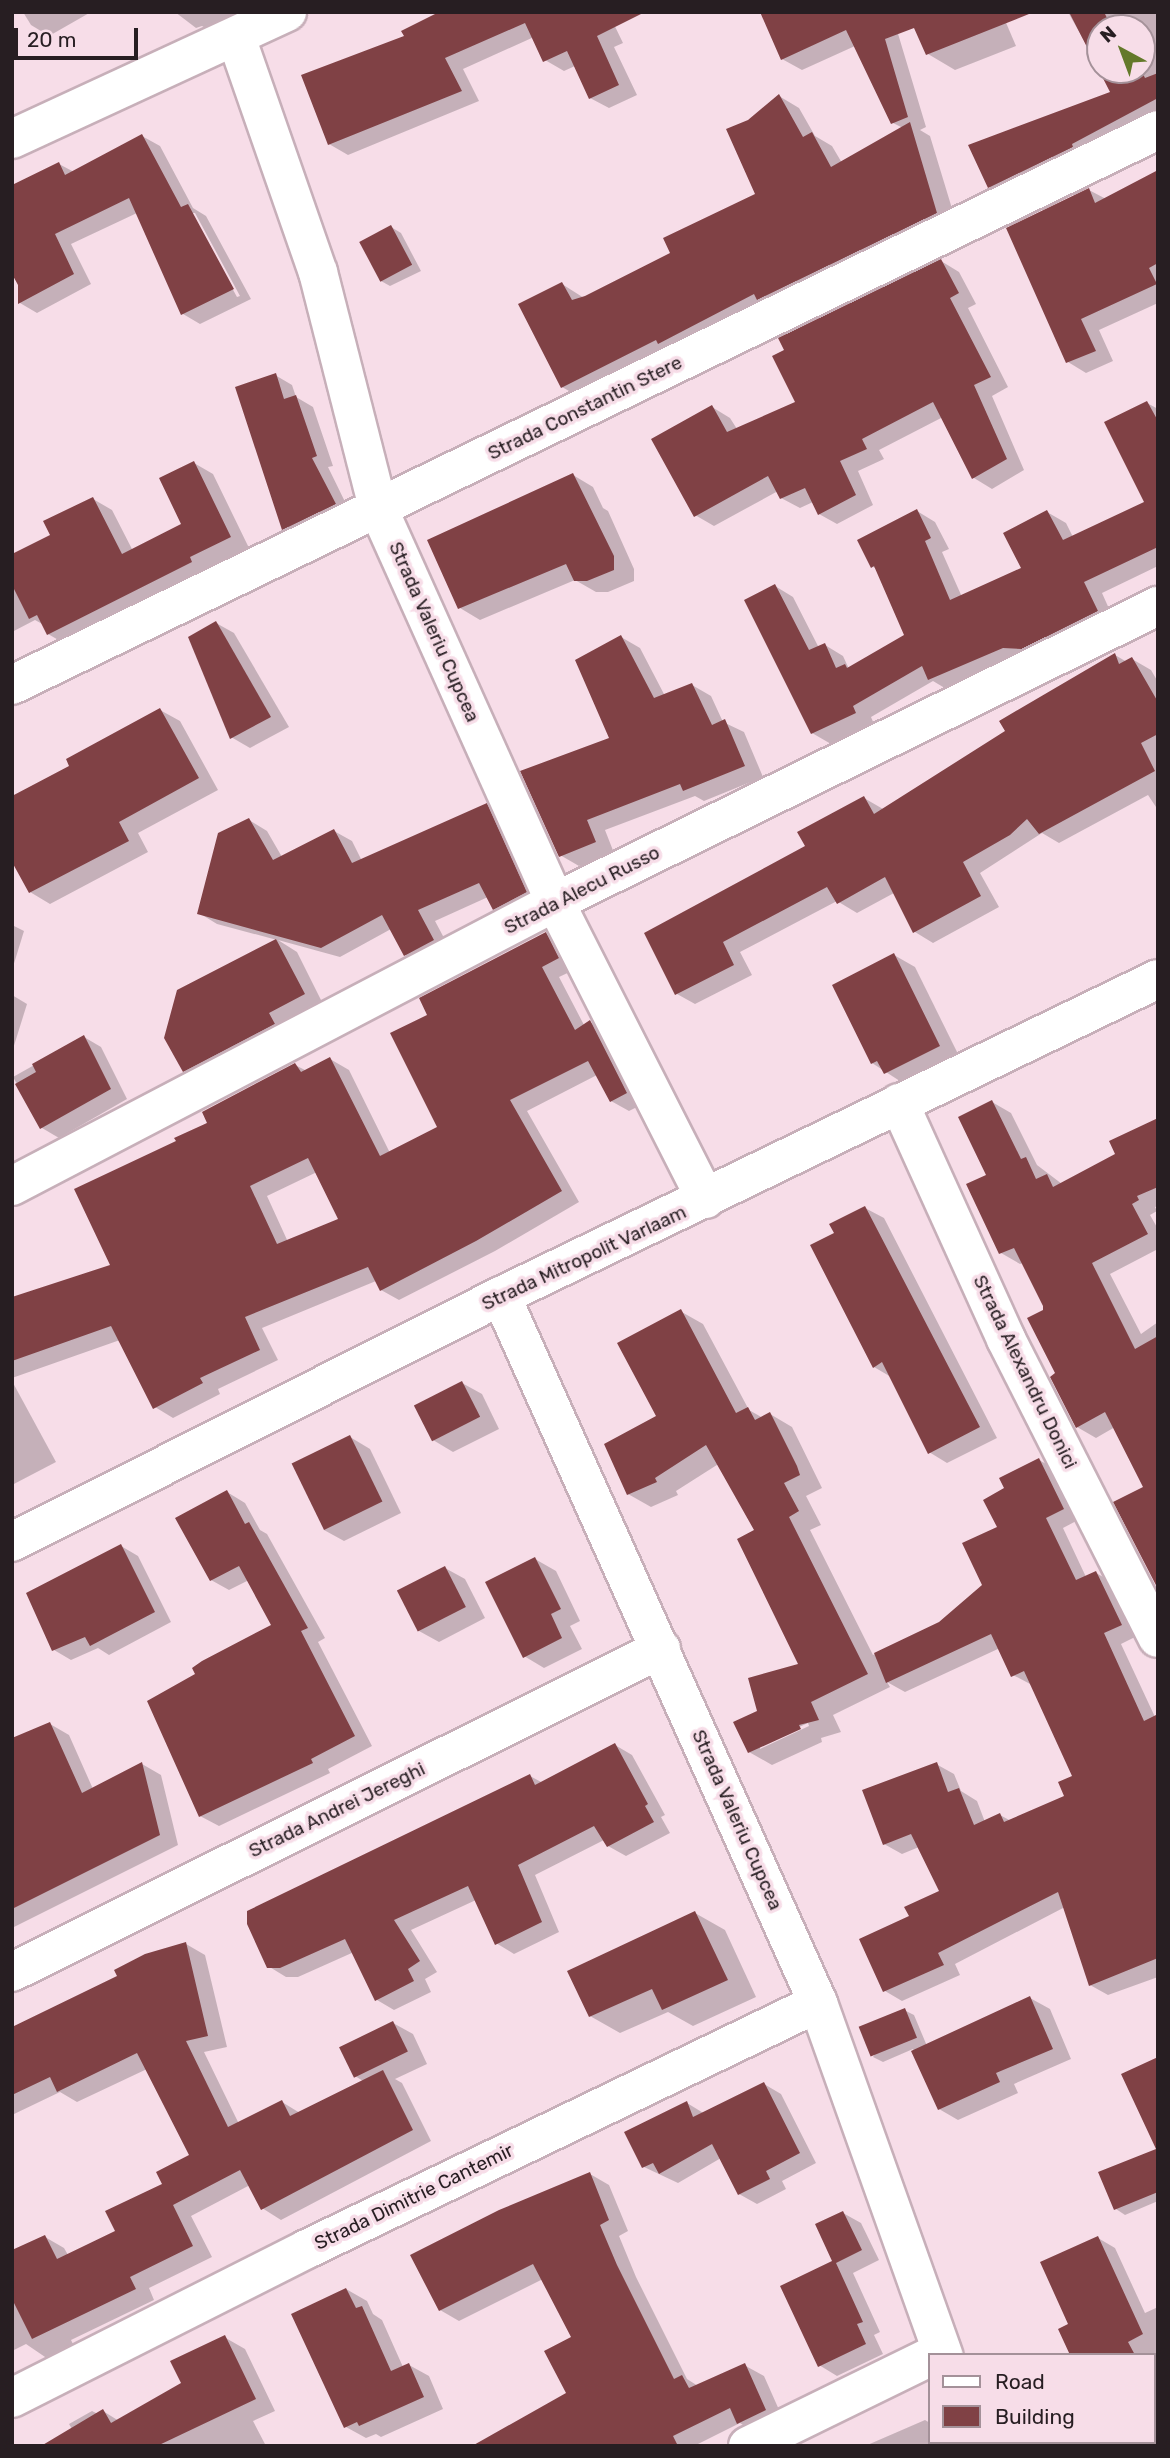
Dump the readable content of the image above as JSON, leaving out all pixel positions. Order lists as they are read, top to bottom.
{
  "streets": {
    "street": [
      "Strada Constantin Stere",
      "Strada Valeriu Cupcea",
      "Strada Alecu Russo",
      "Strada Mitropolit Varlaam",
      "Strada Alexandru Donici",
      "Strada Andrei Jereghi",
      "Strada Dimitrie Cantemir"
    ]
  },
  "crossings": [
    ["Strada Constantin Stere", "Strada Valeriu Cupcea"],
    ["Strada Valeriu Cupcea", "Strada Alecu Russo"],
    ["Strada Valeriu Cupcea", "Strada Mitropolit Varlaam"],
    ["Strada Valeriu Cupcea", "Strada Andrei Jereghi"],
    ["Strada Valeriu Cupcea", "Strada Dimitrie Cantemir"],
    ["Strada Mitropolit Varlaam", "Strada Alexandru Donici"]
  ],
  "legend": ["Road", "Building"],
  "scale_bar": "20 m",
  "north": "top left"
}
